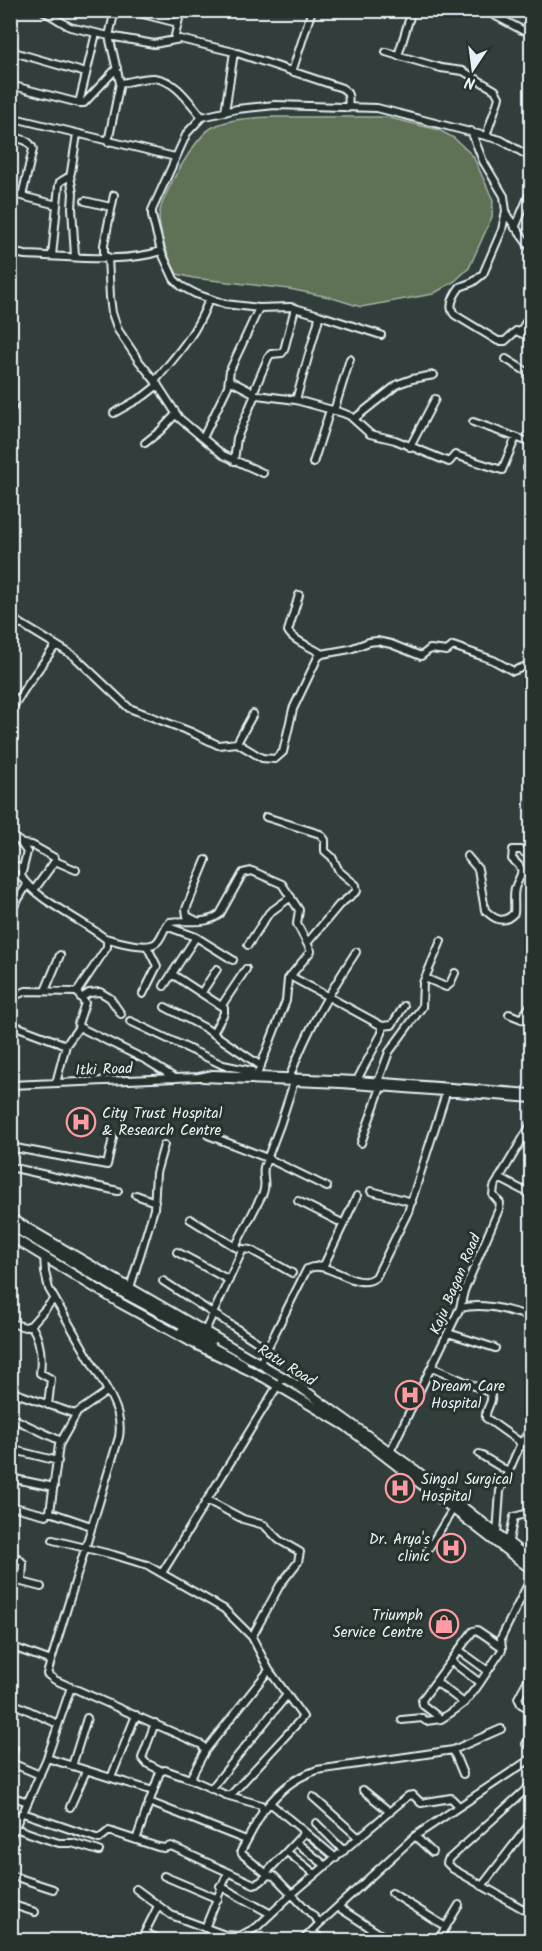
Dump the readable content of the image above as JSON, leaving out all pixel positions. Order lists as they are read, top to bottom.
{
  "streets": {
    "main road": ["Ratu Road"],
    "street": ["Itki Road", "Kaju Bagan Road"]
  },
  "crossings": [
    ["Kaju Bagan Road", "Ratu Road"]
  ],
  "places": {
    "hospital": [
      "City Trust Hospital & Research Centre",
      "Dream Care Hospital",
      "Singal Surgical Hospital",
      "Dr. Arya's clinic"
    ],
    "shop": ["Triumph Service Centre"]
  },
  "north": "bottom"
}
